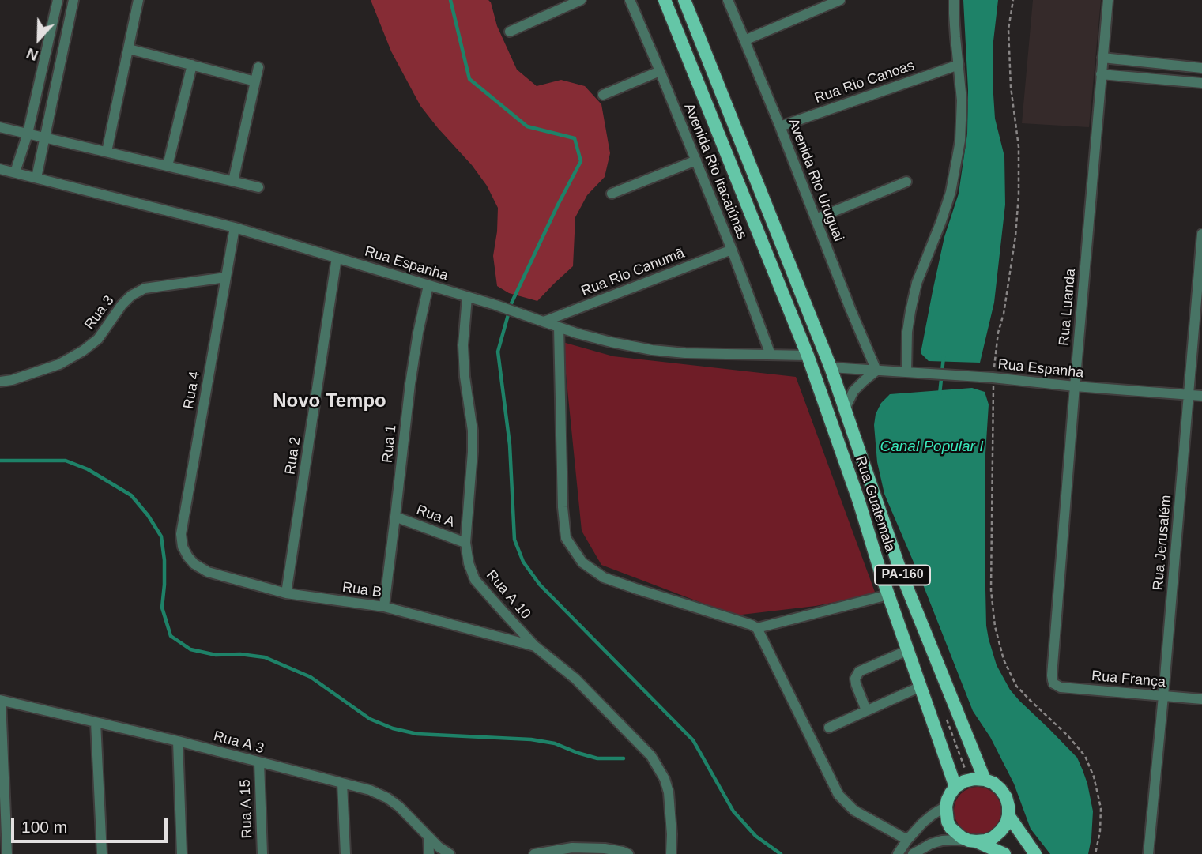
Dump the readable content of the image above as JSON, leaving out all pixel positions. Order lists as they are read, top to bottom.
{
  "streets": {
    "main road": ["Rua Guatemala", "PA-160"],
    "street": [
      "Rua Rio Canoas",
      "Avenida Rio Itacaiúnas",
      "Avenida Rio Uruguai",
      "Rua Espanha",
      "Rua Rio Canumã",
      "Rua Luanda",
      "Rua 3",
      "Rua 4",
      "Rua 1",
      "Rua 2",
      "Rua A",
      "Rua Jerusalém",
      "Rua B",
      "Rua A 10",
      "Rua França",
      "Rua A 3",
      "Rua A 15"
    ]
  },
  "crossings": [
    ["Rua Rio Canoas", "Avenida Rio Uruguai"],
    ["Avenida Rio Itacaiúnas", "Rua Espanha"],
    ["Avenida Rio Itacaiúnas", "Rua Rio Canumã"],
    ["Avenida Rio Uruguai", "Rua Espanha"],
    ["Rua Espanha", "Rua Rio Canumã"],
    ["Rua Espanha", "Rua Luanda"],
    ["Rua Espanha", "Rua 4"],
    ["Rua Espanha", "Rua 1"],
    ["Rua Espanha", "Rua 2"],
    ["Rua Espanha", "Rua Guatemala"],
    ["Rua Espanha", "Rua Jerusalém"],
    ["Rua Espanha", "PA-160"],
    ["Rua Espanha", "Rua A 10"],
    ["Rua Luanda", "Rua França"],
    ["Rua 3", "Rua 4"],
    ["Rua 4", "Rua B"],
    ["Rua 1", "Rua A"],
    ["Rua 1", "Rua B"],
    ["Rua 2", "Rua B"],
    ["Rua Guatemala", "PA-160"],
    ["Rua A", "Rua A 10"],
    ["Rua Jerusalém", "Rua França"],
    ["Rua B", "Rua A 10"],
    ["Rua A 3", "Rua A 15"]
  ],
  "districts": ["Novo Tempo"],
  "water": ["Canal Popular I"],
  "scale_bar": "100 m",
  "north": "bottom"
}
